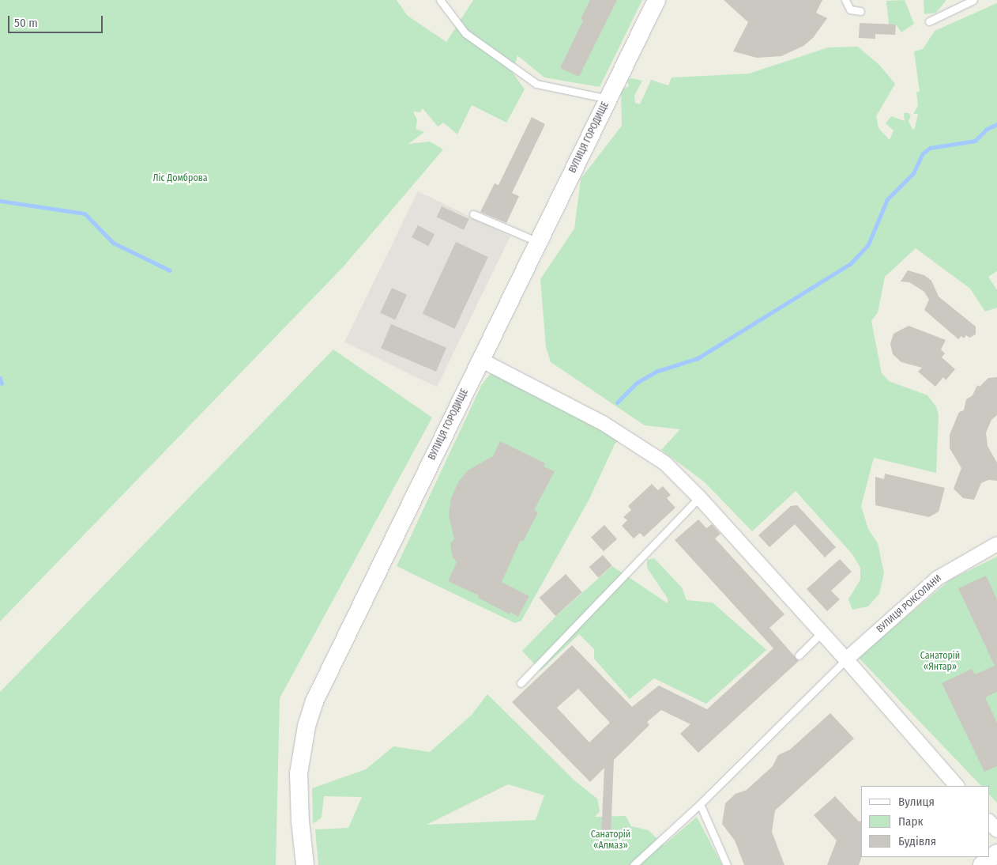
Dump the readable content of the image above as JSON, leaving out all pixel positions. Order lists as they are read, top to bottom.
{
  "streets": {
    "street": ["ВУЛИЦЯ ГОРОДИЩЕ", "ВУЛИЦЯ РОКСОЛАНИ"]
  },
  "parks": ["Ліс Домброва", "Санаторій «Янтар»", "Санаторій «Алмаз»"],
  "legend": ["Вулиця", "Парк", "Будівля"],
  "scale_bar": "50 m"
}
